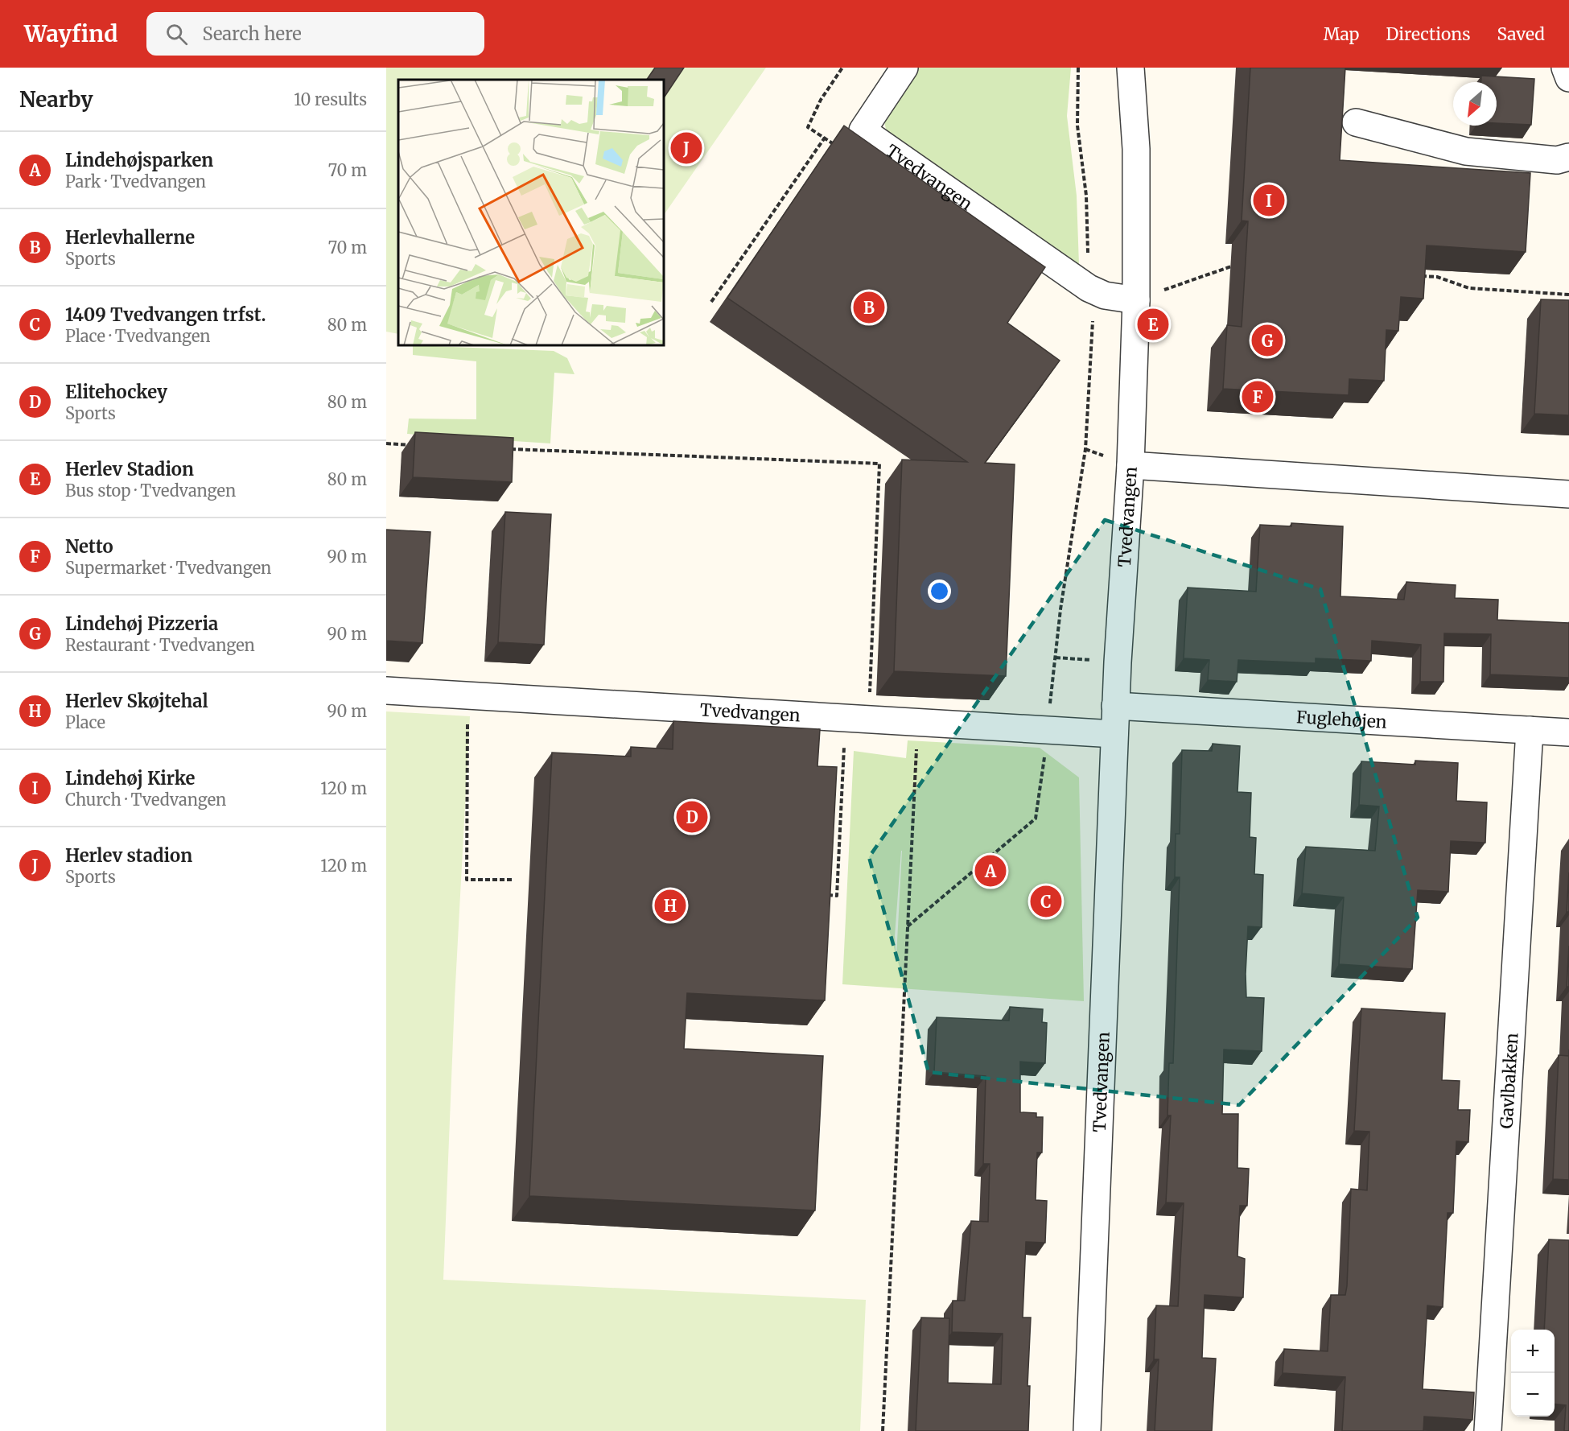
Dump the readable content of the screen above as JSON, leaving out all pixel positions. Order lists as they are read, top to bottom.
{
  "streets": {
    "street": ["Tvedvangen", "Fuglehøjen", "Gavlbakken"]
  },
  "crossings": [
    ["Tvedvangen", "Fuglehøjen"],
    ["Fuglehøjen", "Gavlbakken"]
  ],
  "north": "bottom left",
  "page": {
    "header": "Wayfind",
    "search": "Search here",
    "nav": ["Map", "Directions", "Saved"],
    "heading": ["Nearby", "10 results"],
    "list": [
      {
        "mark": "A",
        "name": "Lindehøjsparken",
        "note": "Park · Tvedvangen",
        "value": "70 m"
      },
      {
        "mark": "B",
        "name": "Herlevhallerne",
        "note": "Sports",
        "value": "70 m"
      },
      {
        "mark": "C",
        "name": "1409 Tvedvangen trfst.",
        "note": "Place · Tvedvangen",
        "value": "80 m"
      },
      {
        "mark": "D",
        "name": "Elitehockey",
        "note": "Sports",
        "value": "80 m"
      },
      {
        "mark": "E",
        "name": "Herlev Stadion",
        "note": "Bus stop · Tvedvangen",
        "value": "80 m"
      },
      {
        "mark": "F",
        "name": "Netto",
        "note": "Supermarket · Tvedvangen",
        "value": "90 m"
      },
      {
        "mark": "G",
        "name": "Lindehøj Pizzeria",
        "note": "Restaurant · Tvedvangen",
        "value": "90 m"
      },
      {
        "mark": "H",
        "name": "Herlev Skøjtehal",
        "note": "Place",
        "value": "90 m"
      },
      {
        "mark": "I",
        "name": "Lindehøj Kirke",
        "note": "Church · Tvedvangen",
        "value": "120 m"
      },
      {
        "mark": "J",
        "name": "Herlev stadion",
        "note": "Sports",
        "value": "120 m"
      }
    ],
    "pins": [
      "J",
      "I",
      "B",
      "E",
      "G",
      "F",
      "D",
      "A",
      "C",
      "H"
    ],
    "map_buttons": ["+", "−"]
  }
}
